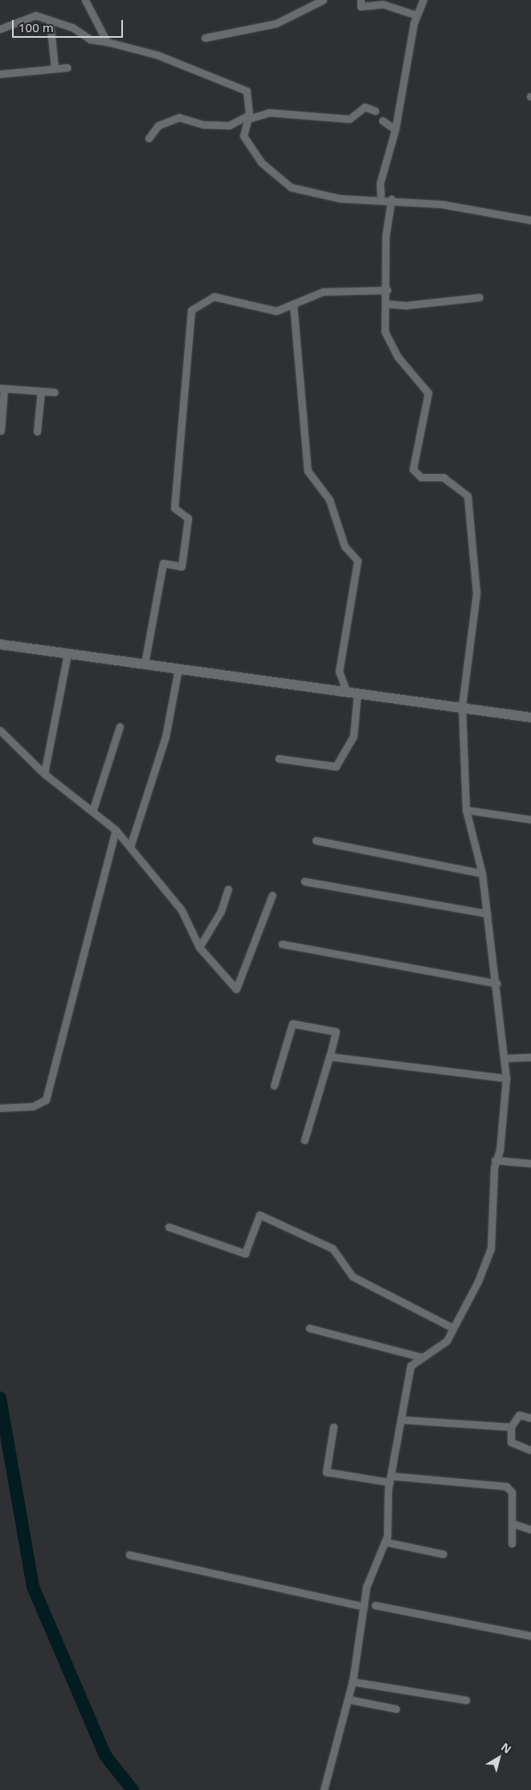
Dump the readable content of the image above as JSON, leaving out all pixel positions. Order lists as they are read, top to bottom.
{
  "scale_bar": "100 m",
  "north": "top right"
}
